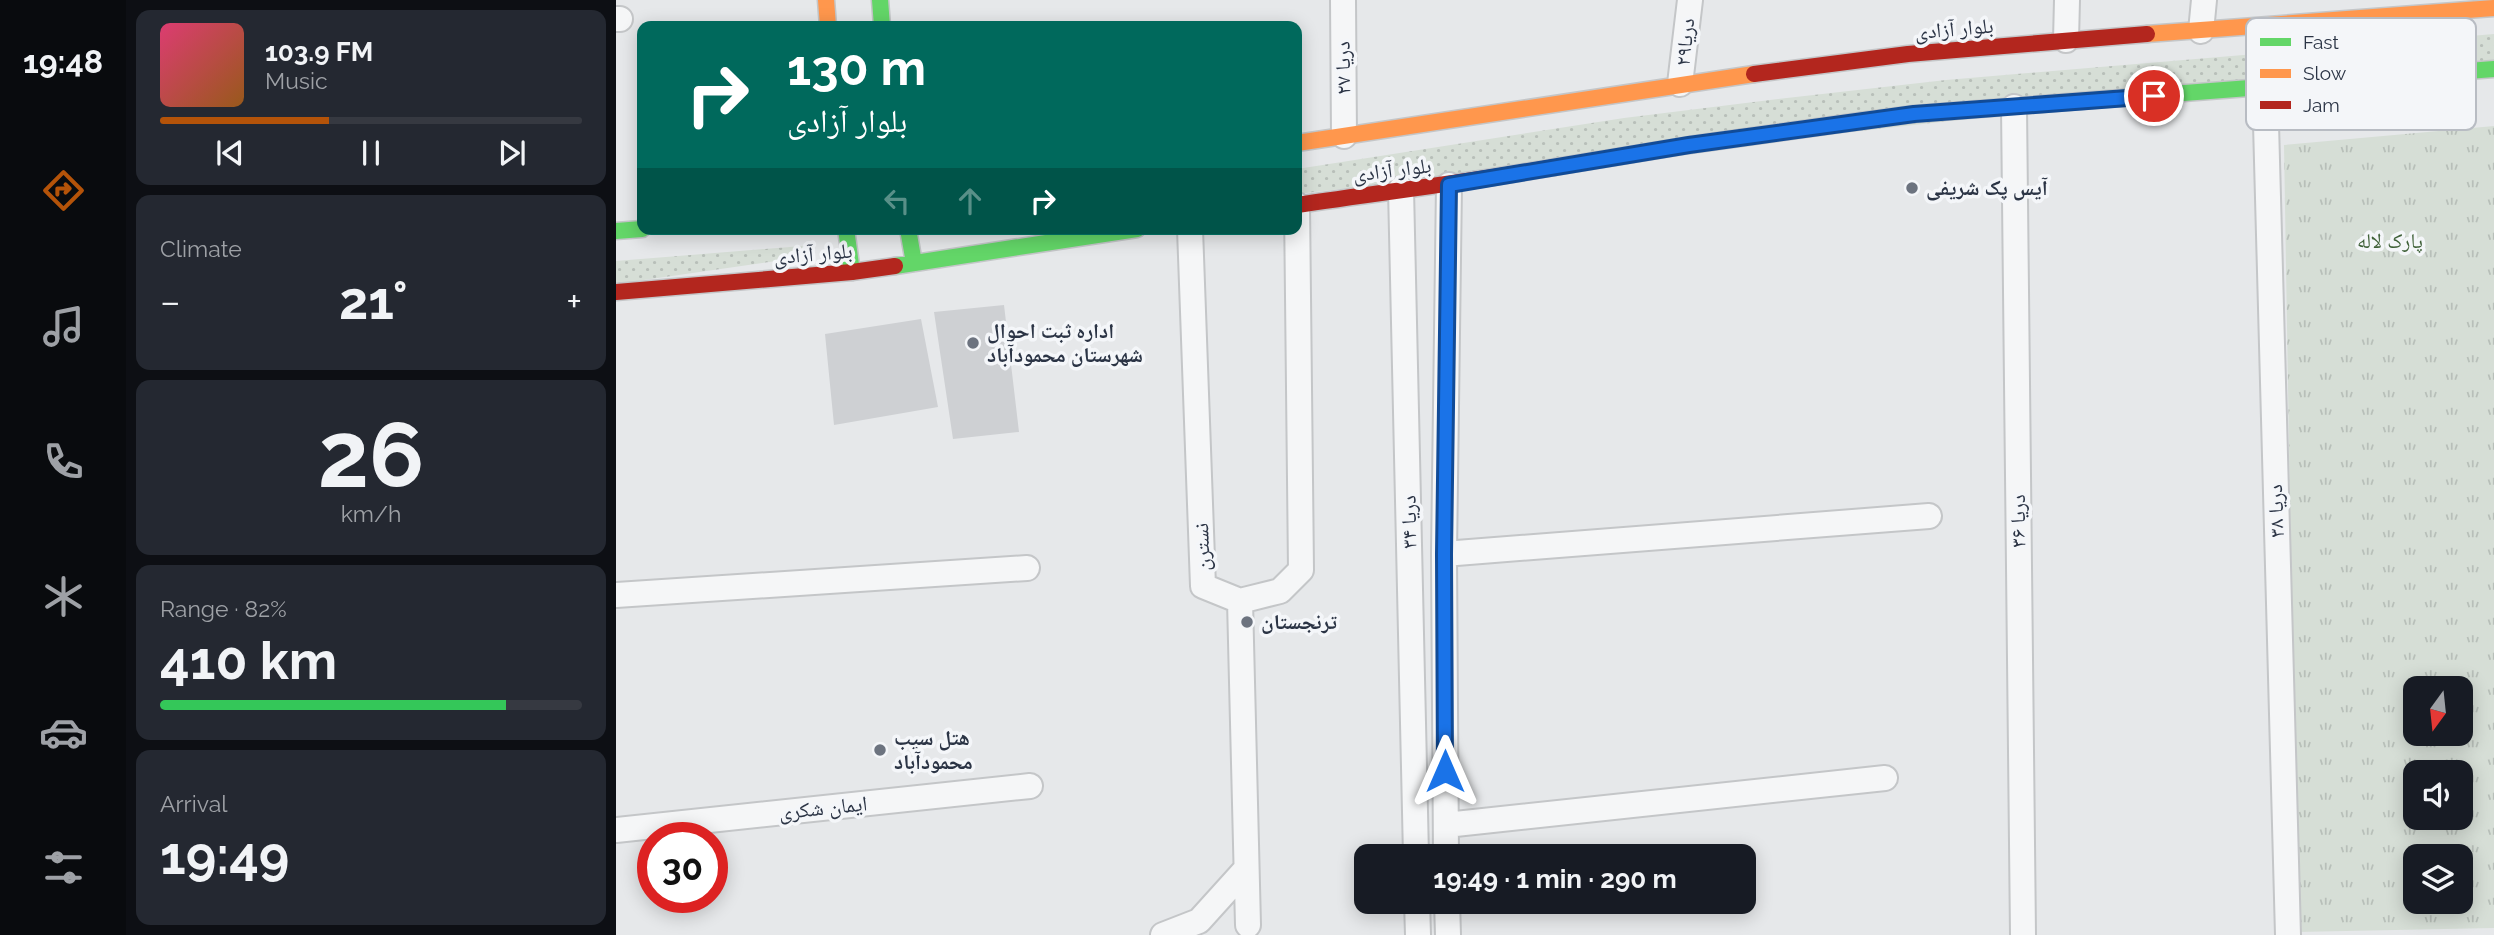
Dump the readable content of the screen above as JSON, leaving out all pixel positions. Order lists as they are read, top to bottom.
{
  "streets": {
    "main road": ["بلوار آزادی"],
    "street": [
      "دریا۲۹",
      "دریا ۲۷",
      "دریا ۳۸",
      "دریا ۳۶",
      "دریا ۳۴",
      "نسترن",
      "ایمان شکری"
    ]
  },
  "crossings": [
    ["بلوار آزادی", "دریا۲۹"],
    ["بلوار آزادی", "دریا ۲۷"],
    ["بلوار آزادی", "دریا ۳۶"],
    ["بلوار آزادی", "دریا ۳۴"]
  ],
  "parks": ["پارک لاله"],
  "places": [
    "آیس پک شریفی",
    "اداره ثبت احوال شهرستان محمودآباد",
    "ترنجستان",
    "هتل سیب محمودآباد"
  ],
  "legend": ["Fast", "Slow", "Jam"],
  "north": "bottom",
  "page": {
    "tabs": "19:48",
    "turn": ["130 m", "بلوار آزادی"],
    "song": ["103.9 FM", "Music"],
    "tile": [
      "Climate",
      ["26", "km/h"],
      ["Range · 82%", "410 km"],
      ["Arrival", "19:49"]
    ],
    "heat": ["−", "21°", "+"],
    "limit": "30",
    "trip": "19:49 · 1 min · 290 m"
  }
}
